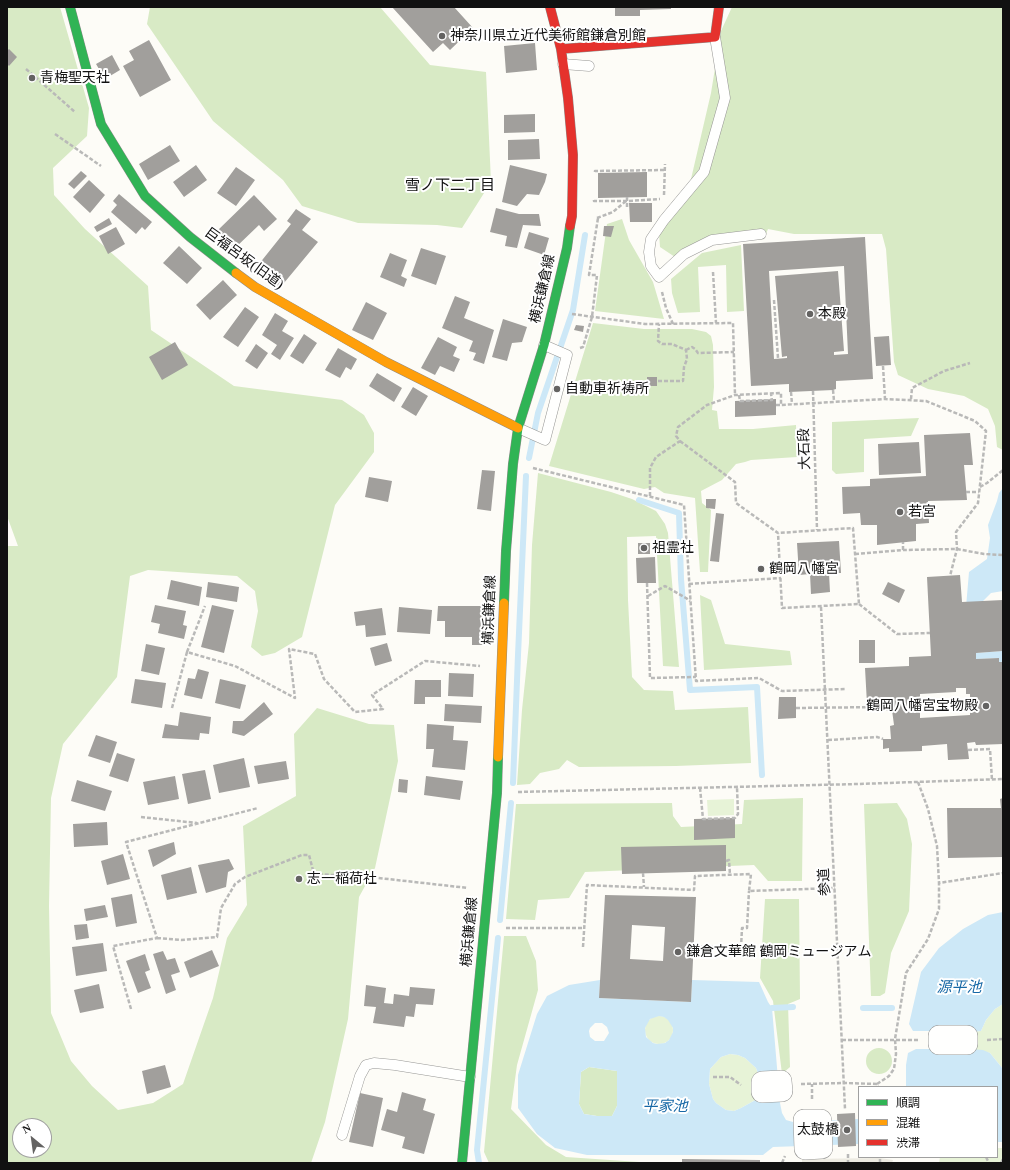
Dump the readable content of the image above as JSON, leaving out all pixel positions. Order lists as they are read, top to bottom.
{
  "streets": {
    "main road": ["巨福呂坂(旧道)", "横浜鎌倉線"],
    "path": ["大石段", "参道"]
  },
  "crossings": [
    ["巨福呂坂(旧道)", "横浜鎌倉線"]
  ],
  "districts": ["雪ノ下二丁目"],
  "water": ["源平池", "平家池"],
  "places": [
    "神奈川県立近代美術館鎌倉別館",
    "青梅聖天社",
    "本殿",
    "自動車祈祷所",
    "若宮",
    "祖霊社",
    "鶴岡八幡宮",
    "鶴岡八幡宮宝物殿",
    "志一稲荷社",
    "鎌倉文華館 鶴岡ミュージアム",
    "太鼓橋"
  ],
  "legend": ["順調", "混雑", "渋滞"],
  "north": "top left"
}
